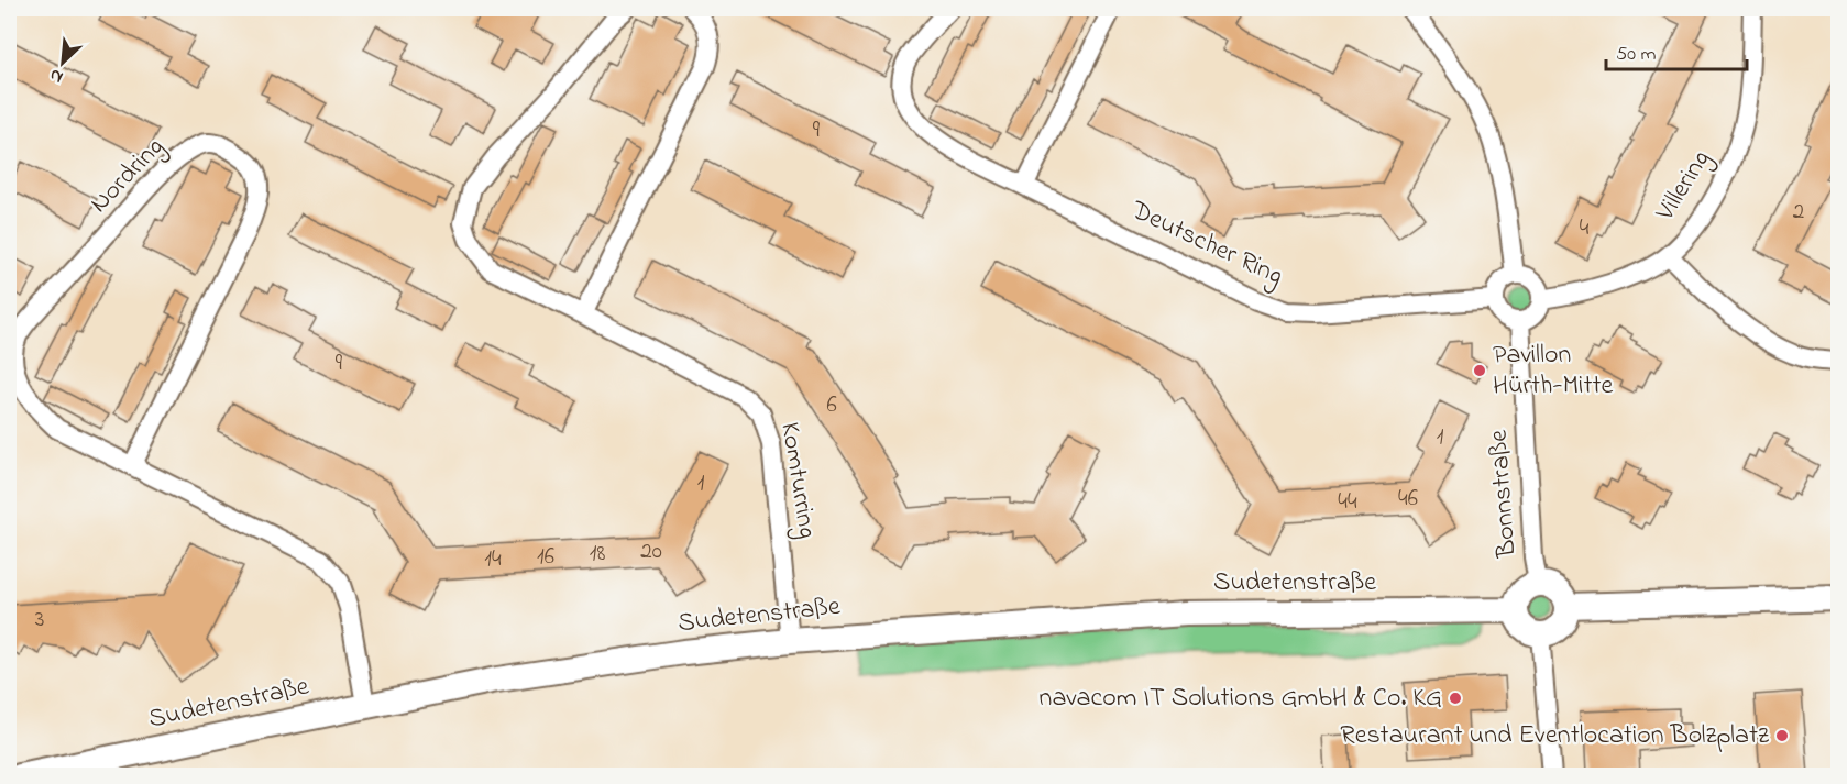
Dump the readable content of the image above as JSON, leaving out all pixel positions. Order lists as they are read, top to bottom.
{
  "streets": {
    "street": [
      "Nordring",
      "Villering",
      "Deutscher Ring",
      "Komturring",
      "Bonnstraße",
      "Sudetenstraße"
    ]
  },
  "crossings": [
    ["Nordring", "Sudetenstraße"],
    ["Villering", "Deutscher Ring"],
    ["Villering", "Bonnstraße"],
    ["Deutscher Ring", "Bonnstraße"],
    ["Komturring", "Sudetenstraße"],
    ["Bonnstraße", "Sudetenstraße"]
  ],
  "places": ["Pavillon Hürth-Mitte", "navacom IT Solutions GmbH & Co. KG", "Restaurant und Eventlocation Bolzplatz"],
  "house_numbers": [
    "9",
    "2",
    "4",
    "9",
    "6",
    "1",
    "1",
    "46",
    "44",
    "20",
    "18",
    "16",
    "14",
    "3"
  ],
  "scale_bar": "50 m",
  "north": "bottom left"
}
